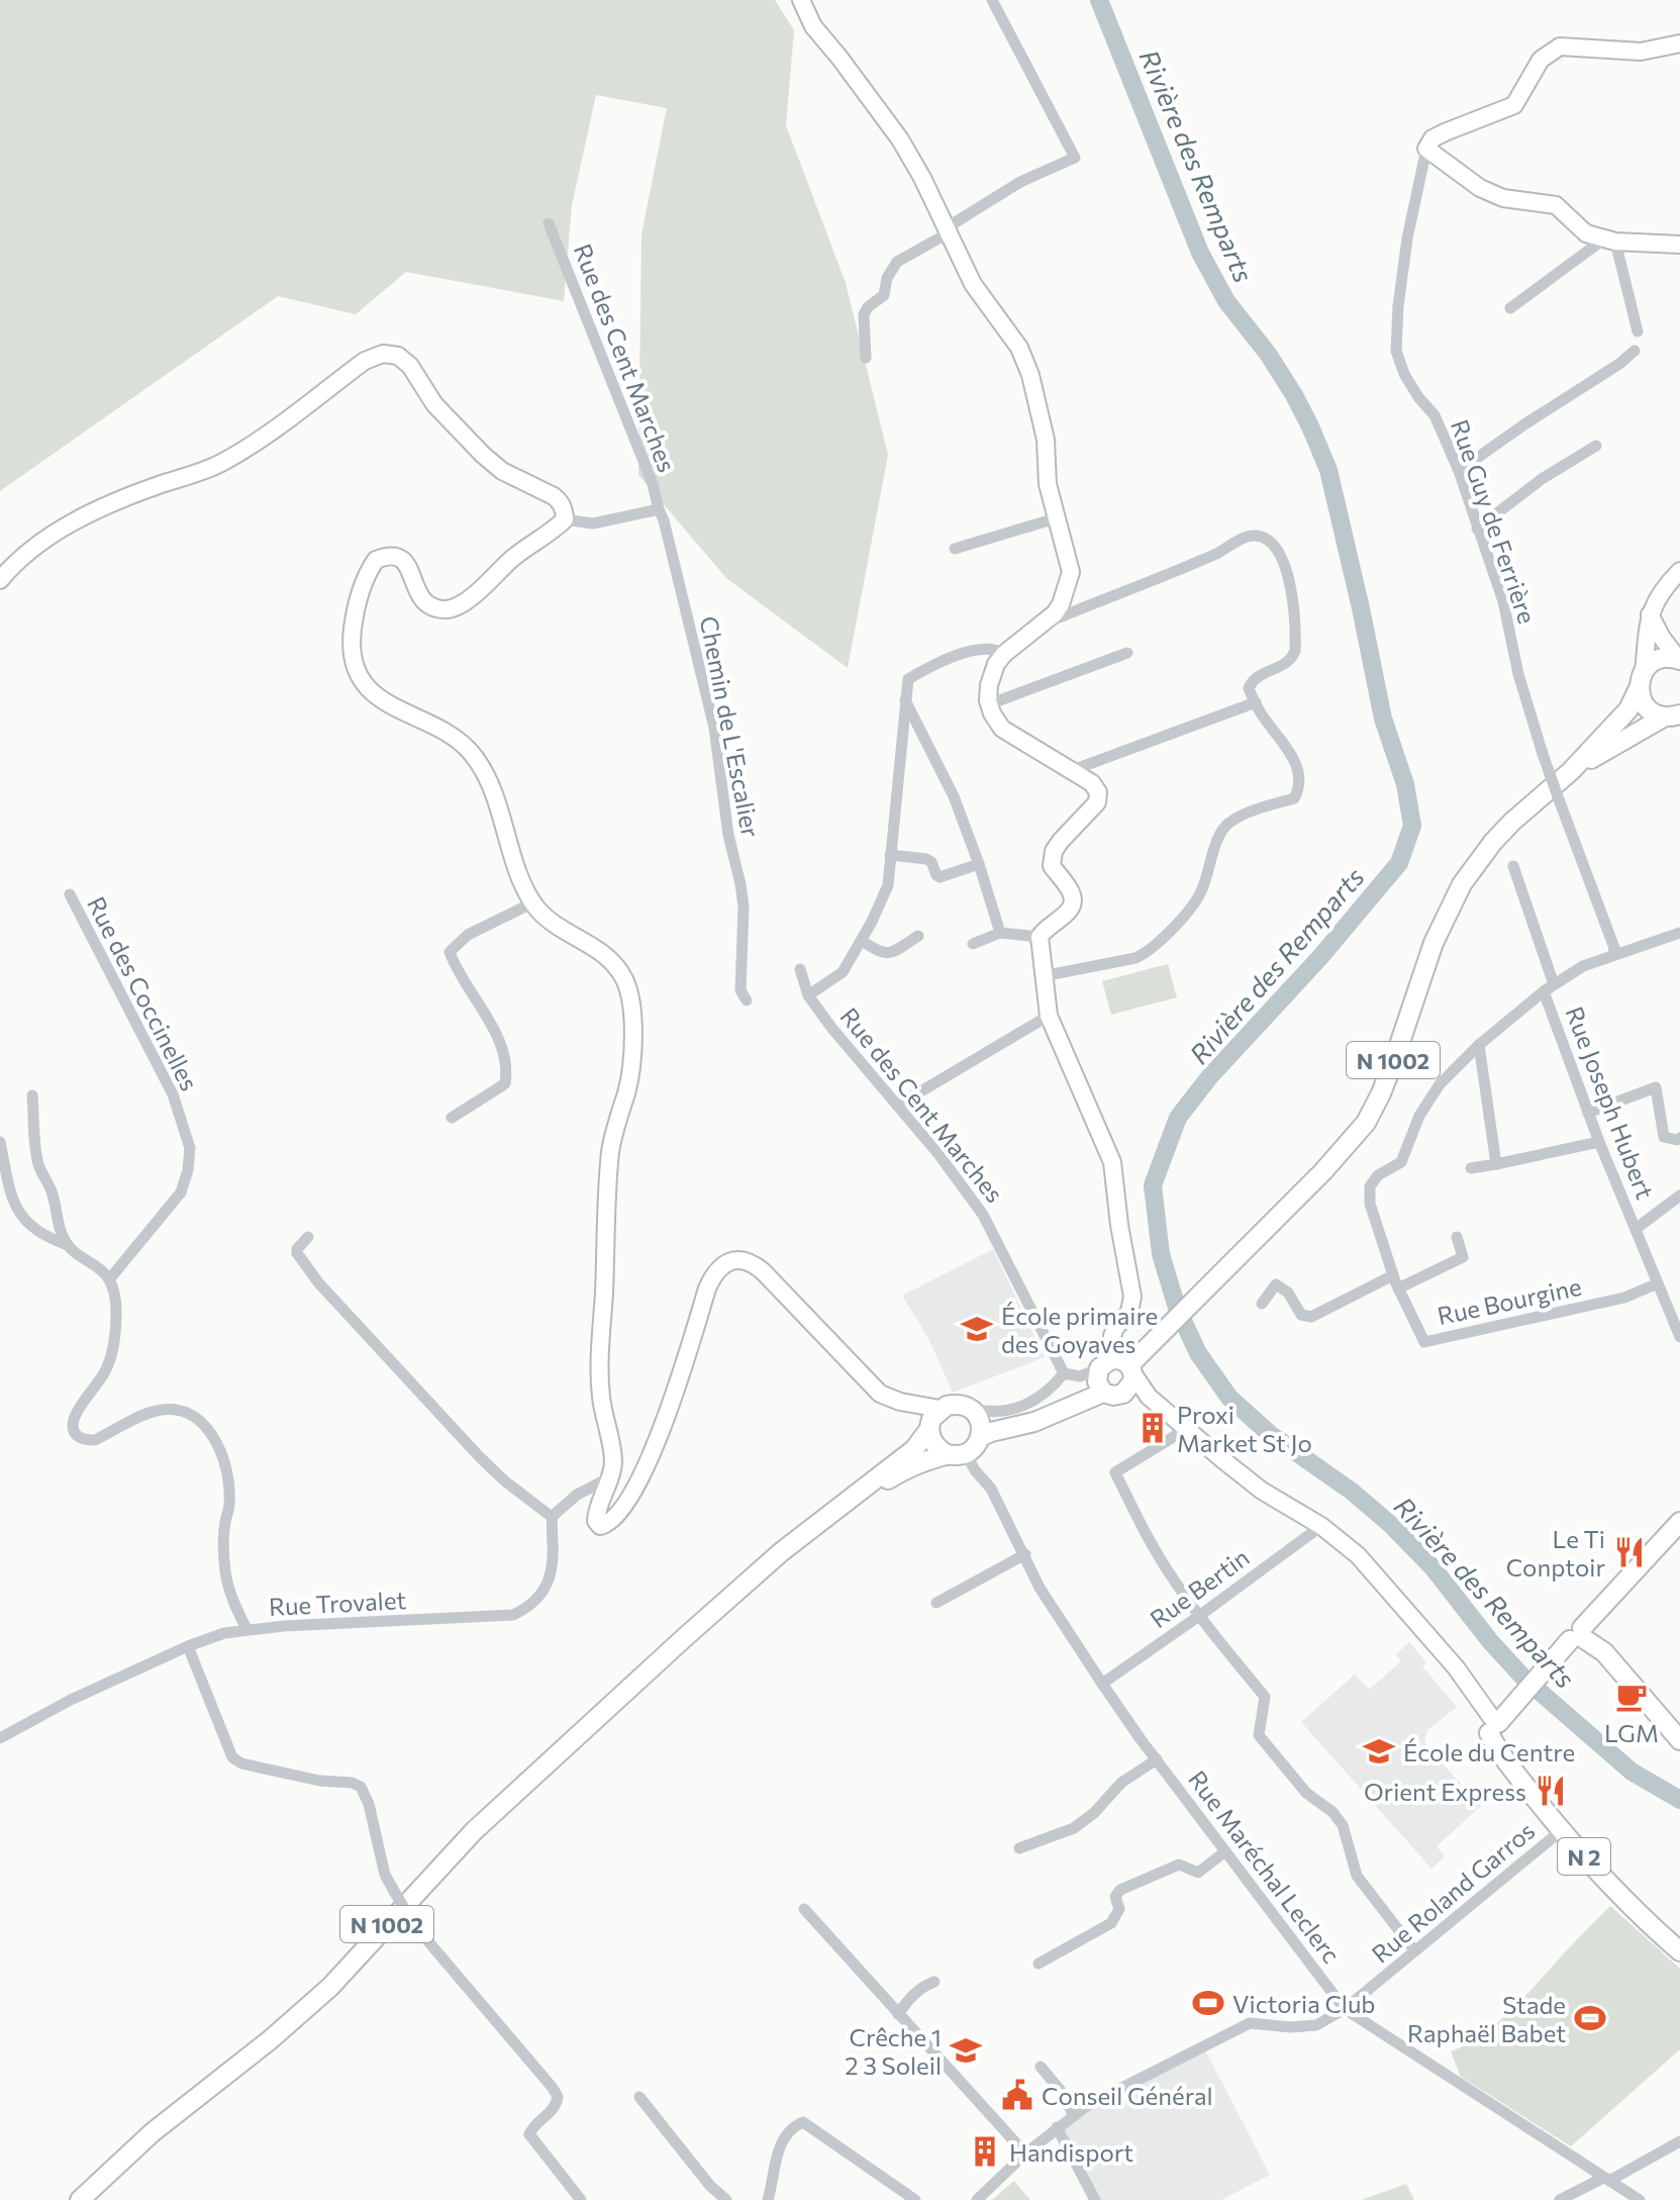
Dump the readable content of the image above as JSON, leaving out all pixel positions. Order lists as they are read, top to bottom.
{
  "streets": {
    "main road": ["N 1002", "N 2"],
    "street": [
      "Rue des Cent Marches",
      "Rue Guy de Ferrière",
      "Chemin de L'Escalier",
      "Rue des Coccinelles",
      "Rue Joseph Hubert",
      "Rue Bourgine",
      "Rue Bertin",
      "Rue Trovalet",
      "Rue Maréchal Leclerc",
      "Rue Roland Garros"
    ]
  },
  "crossings": [
    ["Rue des Cent Marches", "Chemin de L'Escalier"],
    ["Rue Guy de Ferrière", "Rue Bourgine"],
    ["N 1002", "Rue Maréchal Leclerc"],
    ["Rue Joseph Hubert", "Rue Bourgine"],
    ["Rue Bertin", "Rue Maréchal Leclerc"],
    ["N 2", "Rue Roland Garros"],
    ["Rue Maréchal Leclerc", "Rue Roland Garros"]
  ],
  "water": ["Rivière des Remparts"],
  "places": {
    "school or university": ["École primaire des Goyaves", "École du Centre", "Crêche 1 2 3 Soleil"],
    "building": ["Proxi Market St Jo", "Handisport"],
    "restaurant": ["Le Ti Conptoir", "Orient Express"],
    "cafe": ["LGM"],
    "sports": ["Victoria Club", "Stade Raphaël Babet"],
    "public building": ["Conseil Général"]
  }
}
